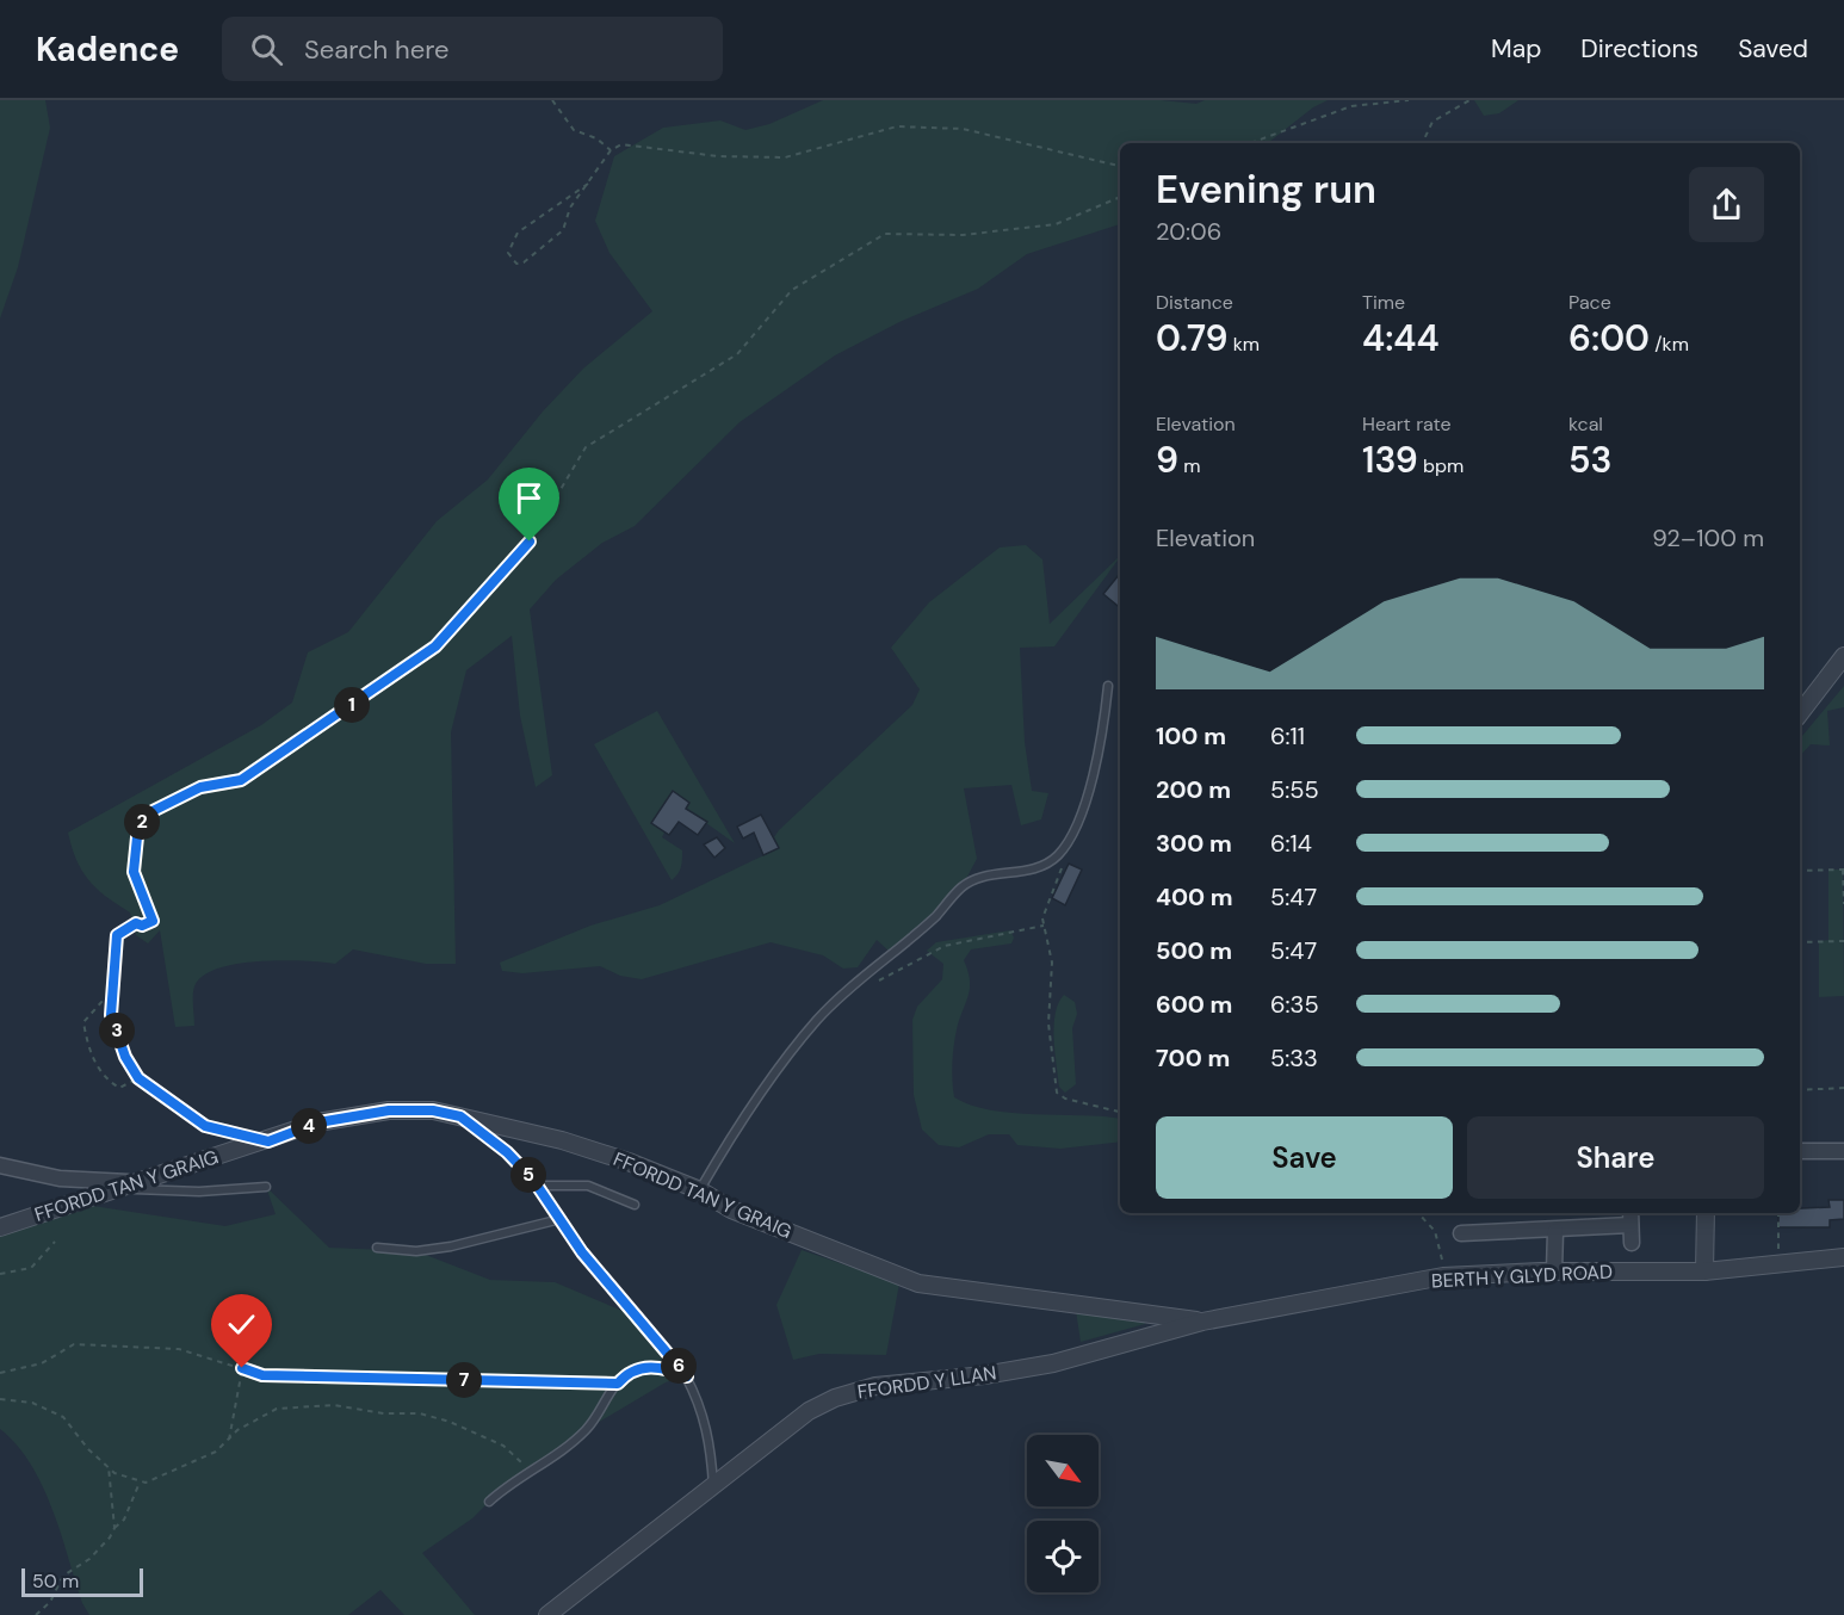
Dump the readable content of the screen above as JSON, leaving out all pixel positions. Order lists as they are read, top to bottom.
{
  "streets": {
    "street": ["FFORDD TAN Y GRAIG", "BERTH Y GLYD ROAD", "FFORDD Y LLAN"]
  },
  "crossings": [
    ["FFORDD TAN Y GRAIG", "BERTH Y GLYD ROAD"],
    ["FFORDD TAN Y GRAIG", "FFORDD Y LLAN"],
    ["BERTH Y GLYD ROAD", "FFORDD Y LLAN"]
  ],
  "scale_bar": "50 m",
  "north": "bottom right",
  "page": {
    "header": "Kadence",
    "search": "Search here",
    "nav": ["Map", "Directions", "Saved"],
    "heading": ["Evening run", "20:06"],
    "stats": [
      ["Distance", "0.79 km"],
      ["Time", "4:44"],
      ["Pace", "6:00 /km"],
      ["Elevation", "9 m"],
      ["Heart rate", "139 bpm"],
      ["kcal", "53"]
    ],
    "chart": ["Elevation", "92–100 m"],
    "pins": [
      "1",
      "2",
      "3",
      "4",
      "5",
      "6",
      "7"
    ],
    "list": [
      {
        "name": "100 m",
        "note": "6:11"
      },
      {
        "name": "200 m",
        "note": "5:55"
      },
      {
        "name": "300 m",
        "note": "6:14"
      },
      {
        "name": "400 m",
        "note": "5:47"
      },
      {
        "name": "500 m",
        "note": "5:47"
      },
      {
        "name": "600 m",
        "note": "6:35"
      },
      {
        "name": "700 m",
        "note": "5:33"
      }
    ],
    "buttons": ["Save", "Share"],
    "scale": "50 m"
  }
}
